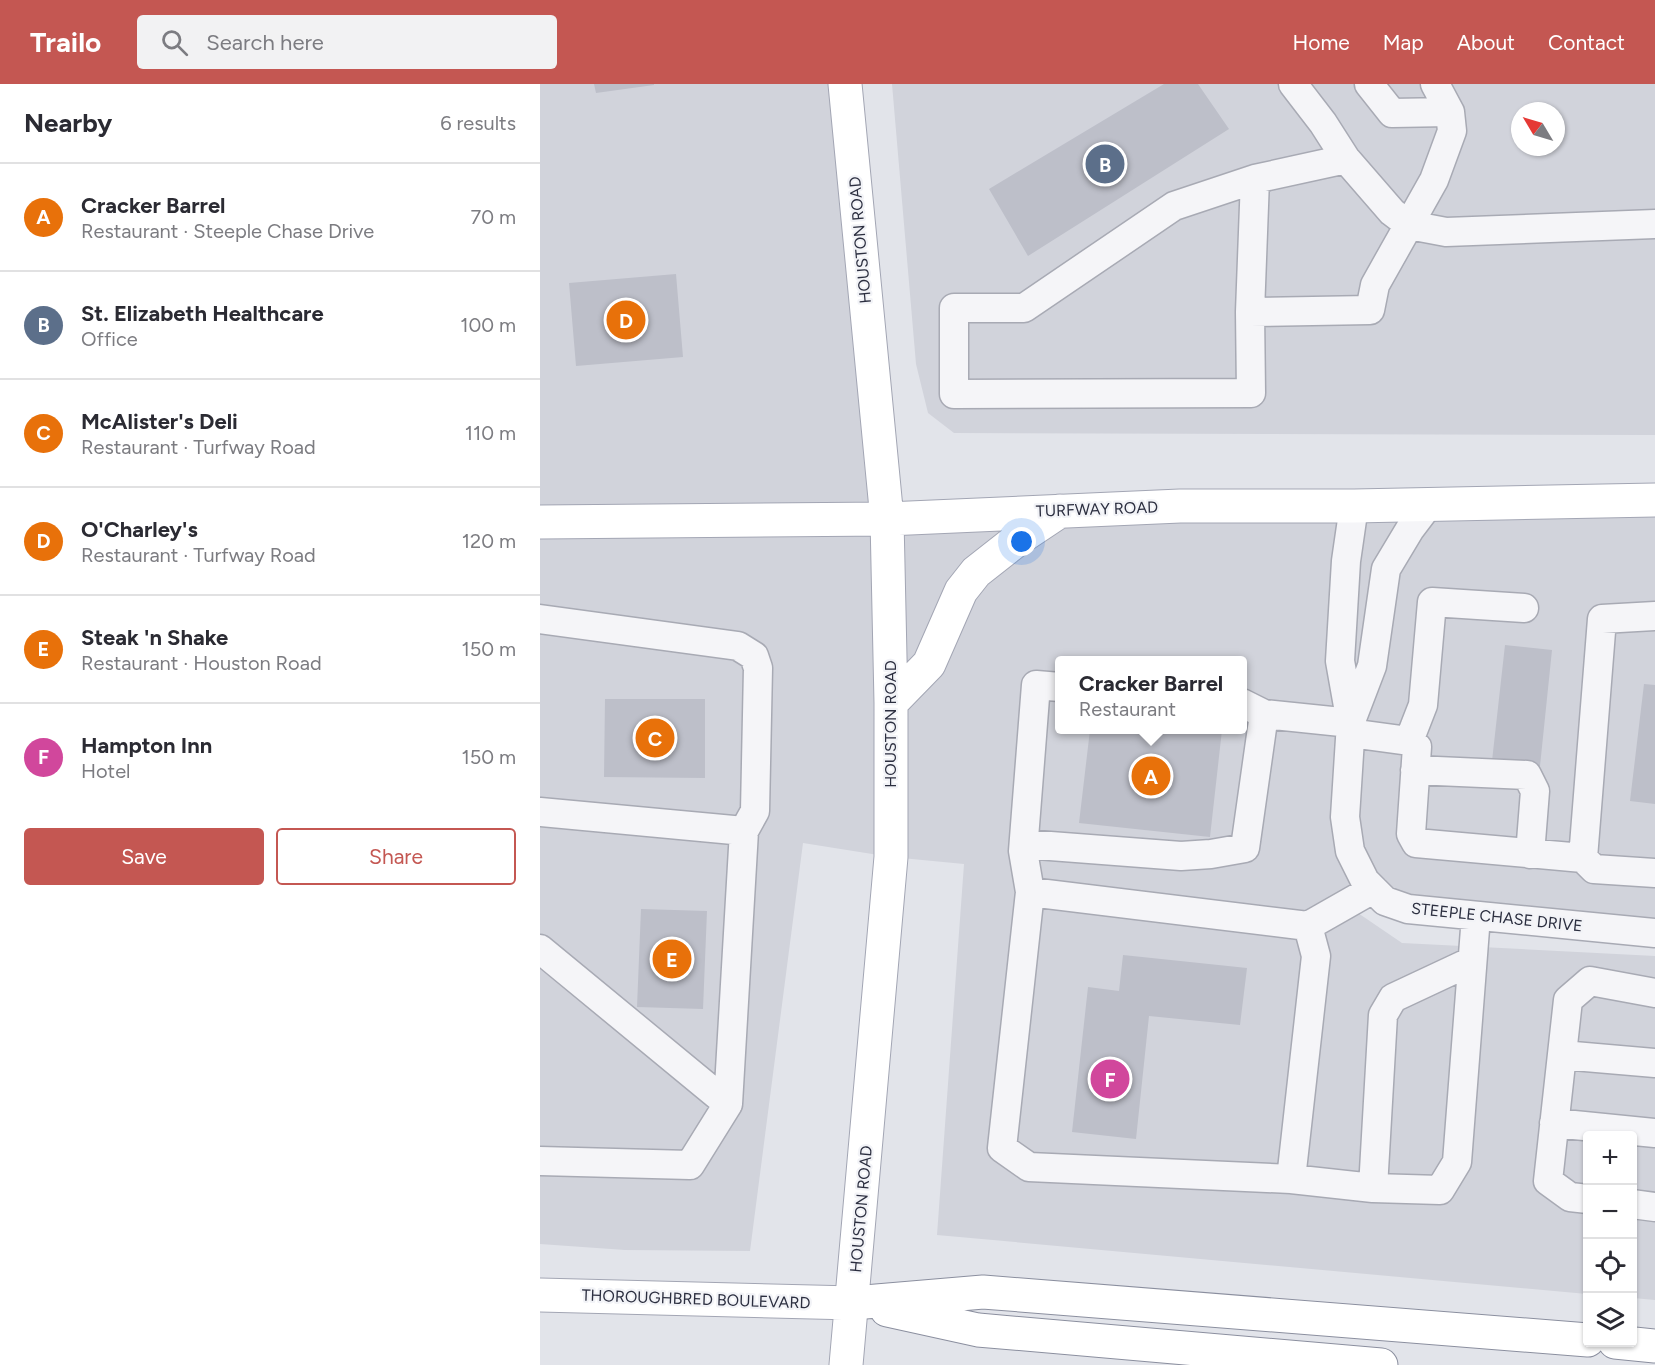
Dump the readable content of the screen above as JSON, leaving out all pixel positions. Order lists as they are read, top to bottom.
{
  "streets": {
    "main road": ["HOUSTON ROAD", "TURFWAY ROAD", "THOROUGHBRED BOULEVARD"],
    "street": ["STEEPLE CHASE DRIVE"]
  },
  "crossings": [
    ["HOUSTON ROAD", "TURFWAY ROAD"],
    ["HOUSTON ROAD", "THOROUGHBRED BOULEVARD"],
    ["TURFWAY ROAD", "STEEPLE CHASE DRIVE"]
  ],
  "north": "top left",
  "page": {
    "header": "Trailo",
    "search": "Search here",
    "nav": [
      "Home",
      "Map",
      "About",
      "Contact"
    ],
    "heading": ["Nearby", "6 results"],
    "pins": [
      "B",
      "D",
      "C",
      "A",
      "E",
      "F"
    ],
    "list": [
      {
        "mark": "A",
        "name": "Cracker Barrel",
        "note": "Restaurant · Steeple Chase Drive",
        "value": "70 m"
      },
      {
        "mark": "B",
        "name": "St. Elizabeth Healthcare",
        "note": "Office",
        "value": "100 m"
      },
      {
        "mark": "C",
        "name": "McAlister's Deli",
        "note": "Restaurant · Turfway Road",
        "value": "110 m"
      },
      {
        "mark": "D",
        "name": "O'Charley's",
        "note": "Restaurant · Turfway Road",
        "value": "120 m"
      },
      {
        "mark": "E",
        "name": "Steak 'n Shake",
        "note": "Restaurant · Houston Road",
        "value": "150 m"
      },
      {
        "mark": "F",
        "name": "Hampton Inn",
        "note": "Hotel",
        "value": "150 m"
      }
    ],
    "popup": ["Cracker Barrel", "Restaurant"],
    "buttons": ["Save", "Share"],
    "map_buttons": ["+", "−"]
  }
}
